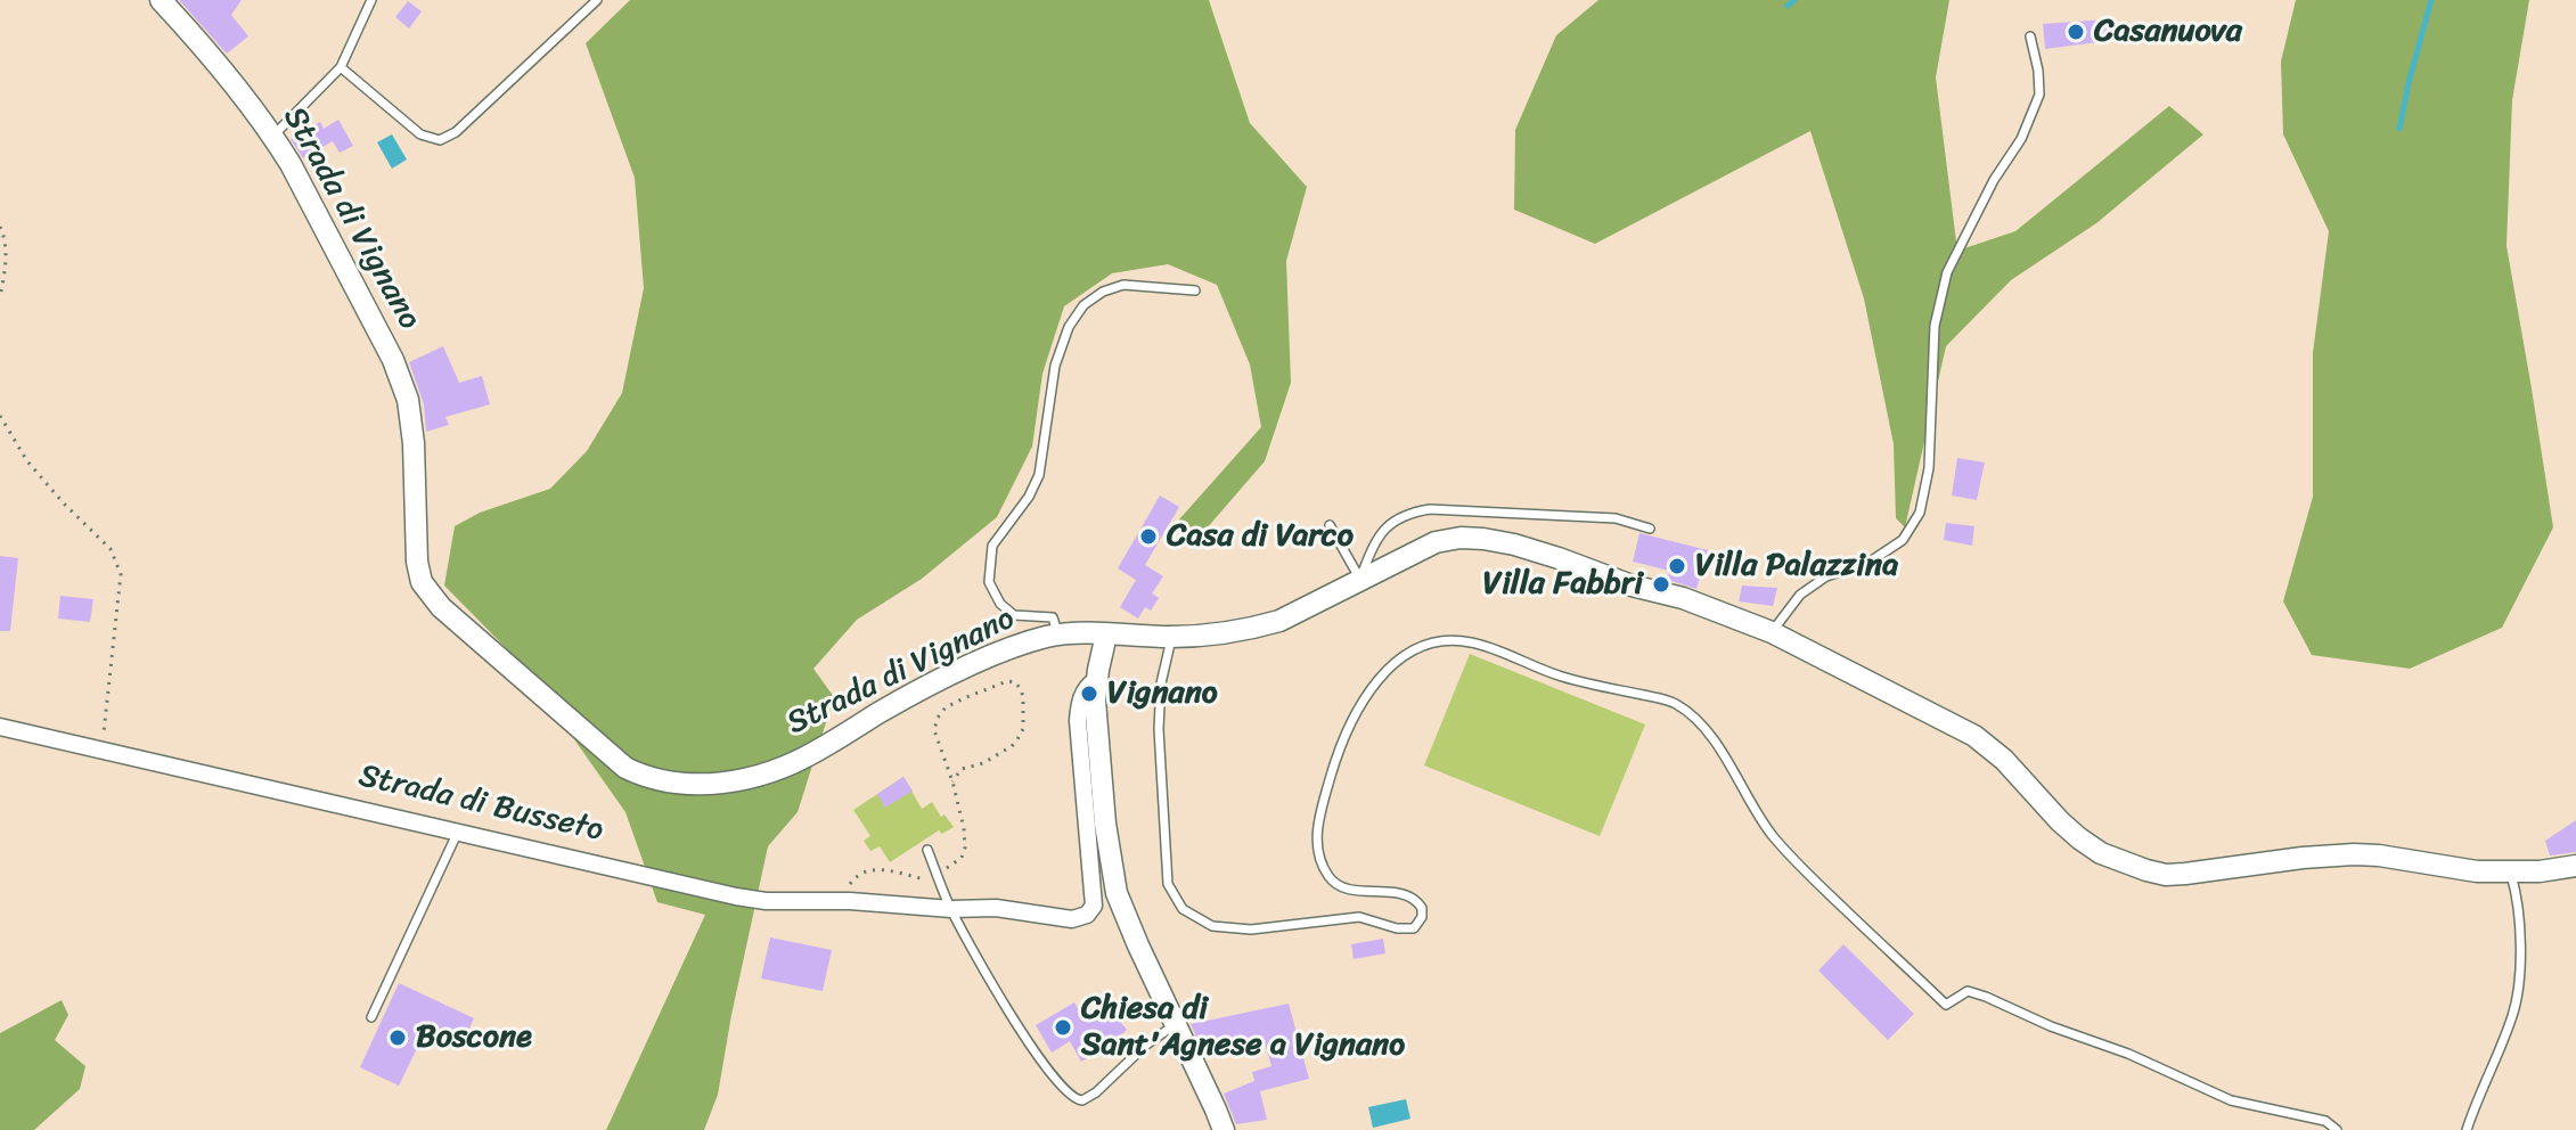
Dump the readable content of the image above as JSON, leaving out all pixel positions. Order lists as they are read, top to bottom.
{
  "streets": {
    "street": ["Strada di Vignano", "Strada di Busseto"]
  },
  "crossings": [
    ["Strada di Vignano", "Strada di Busseto"]
  ],
  "places": [
    "Casanuova",
    "Casa di Varco",
    "Villa Palazzina",
    "Villa Fabbri",
    "Vignano",
    "Chiesa di Sant'Agnese a Vignano",
    "Boscone"
  ]
}
